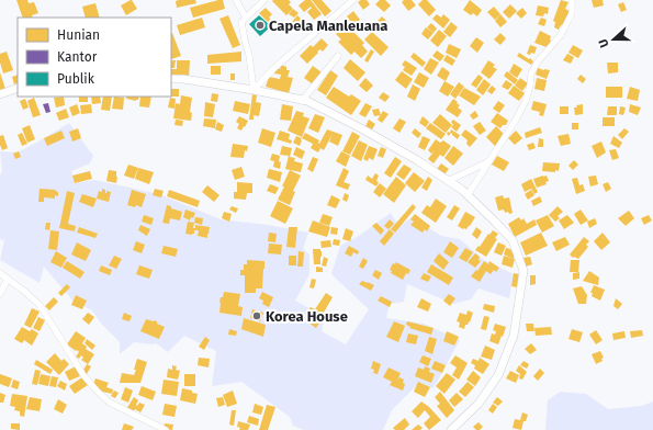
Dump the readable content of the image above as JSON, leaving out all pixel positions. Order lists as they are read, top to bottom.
{
  "places": ["Capela Manleuana", "Korea House"],
  "legend": ["Hunian", "Kantor", "Publik"],
  "north": "left"
}
